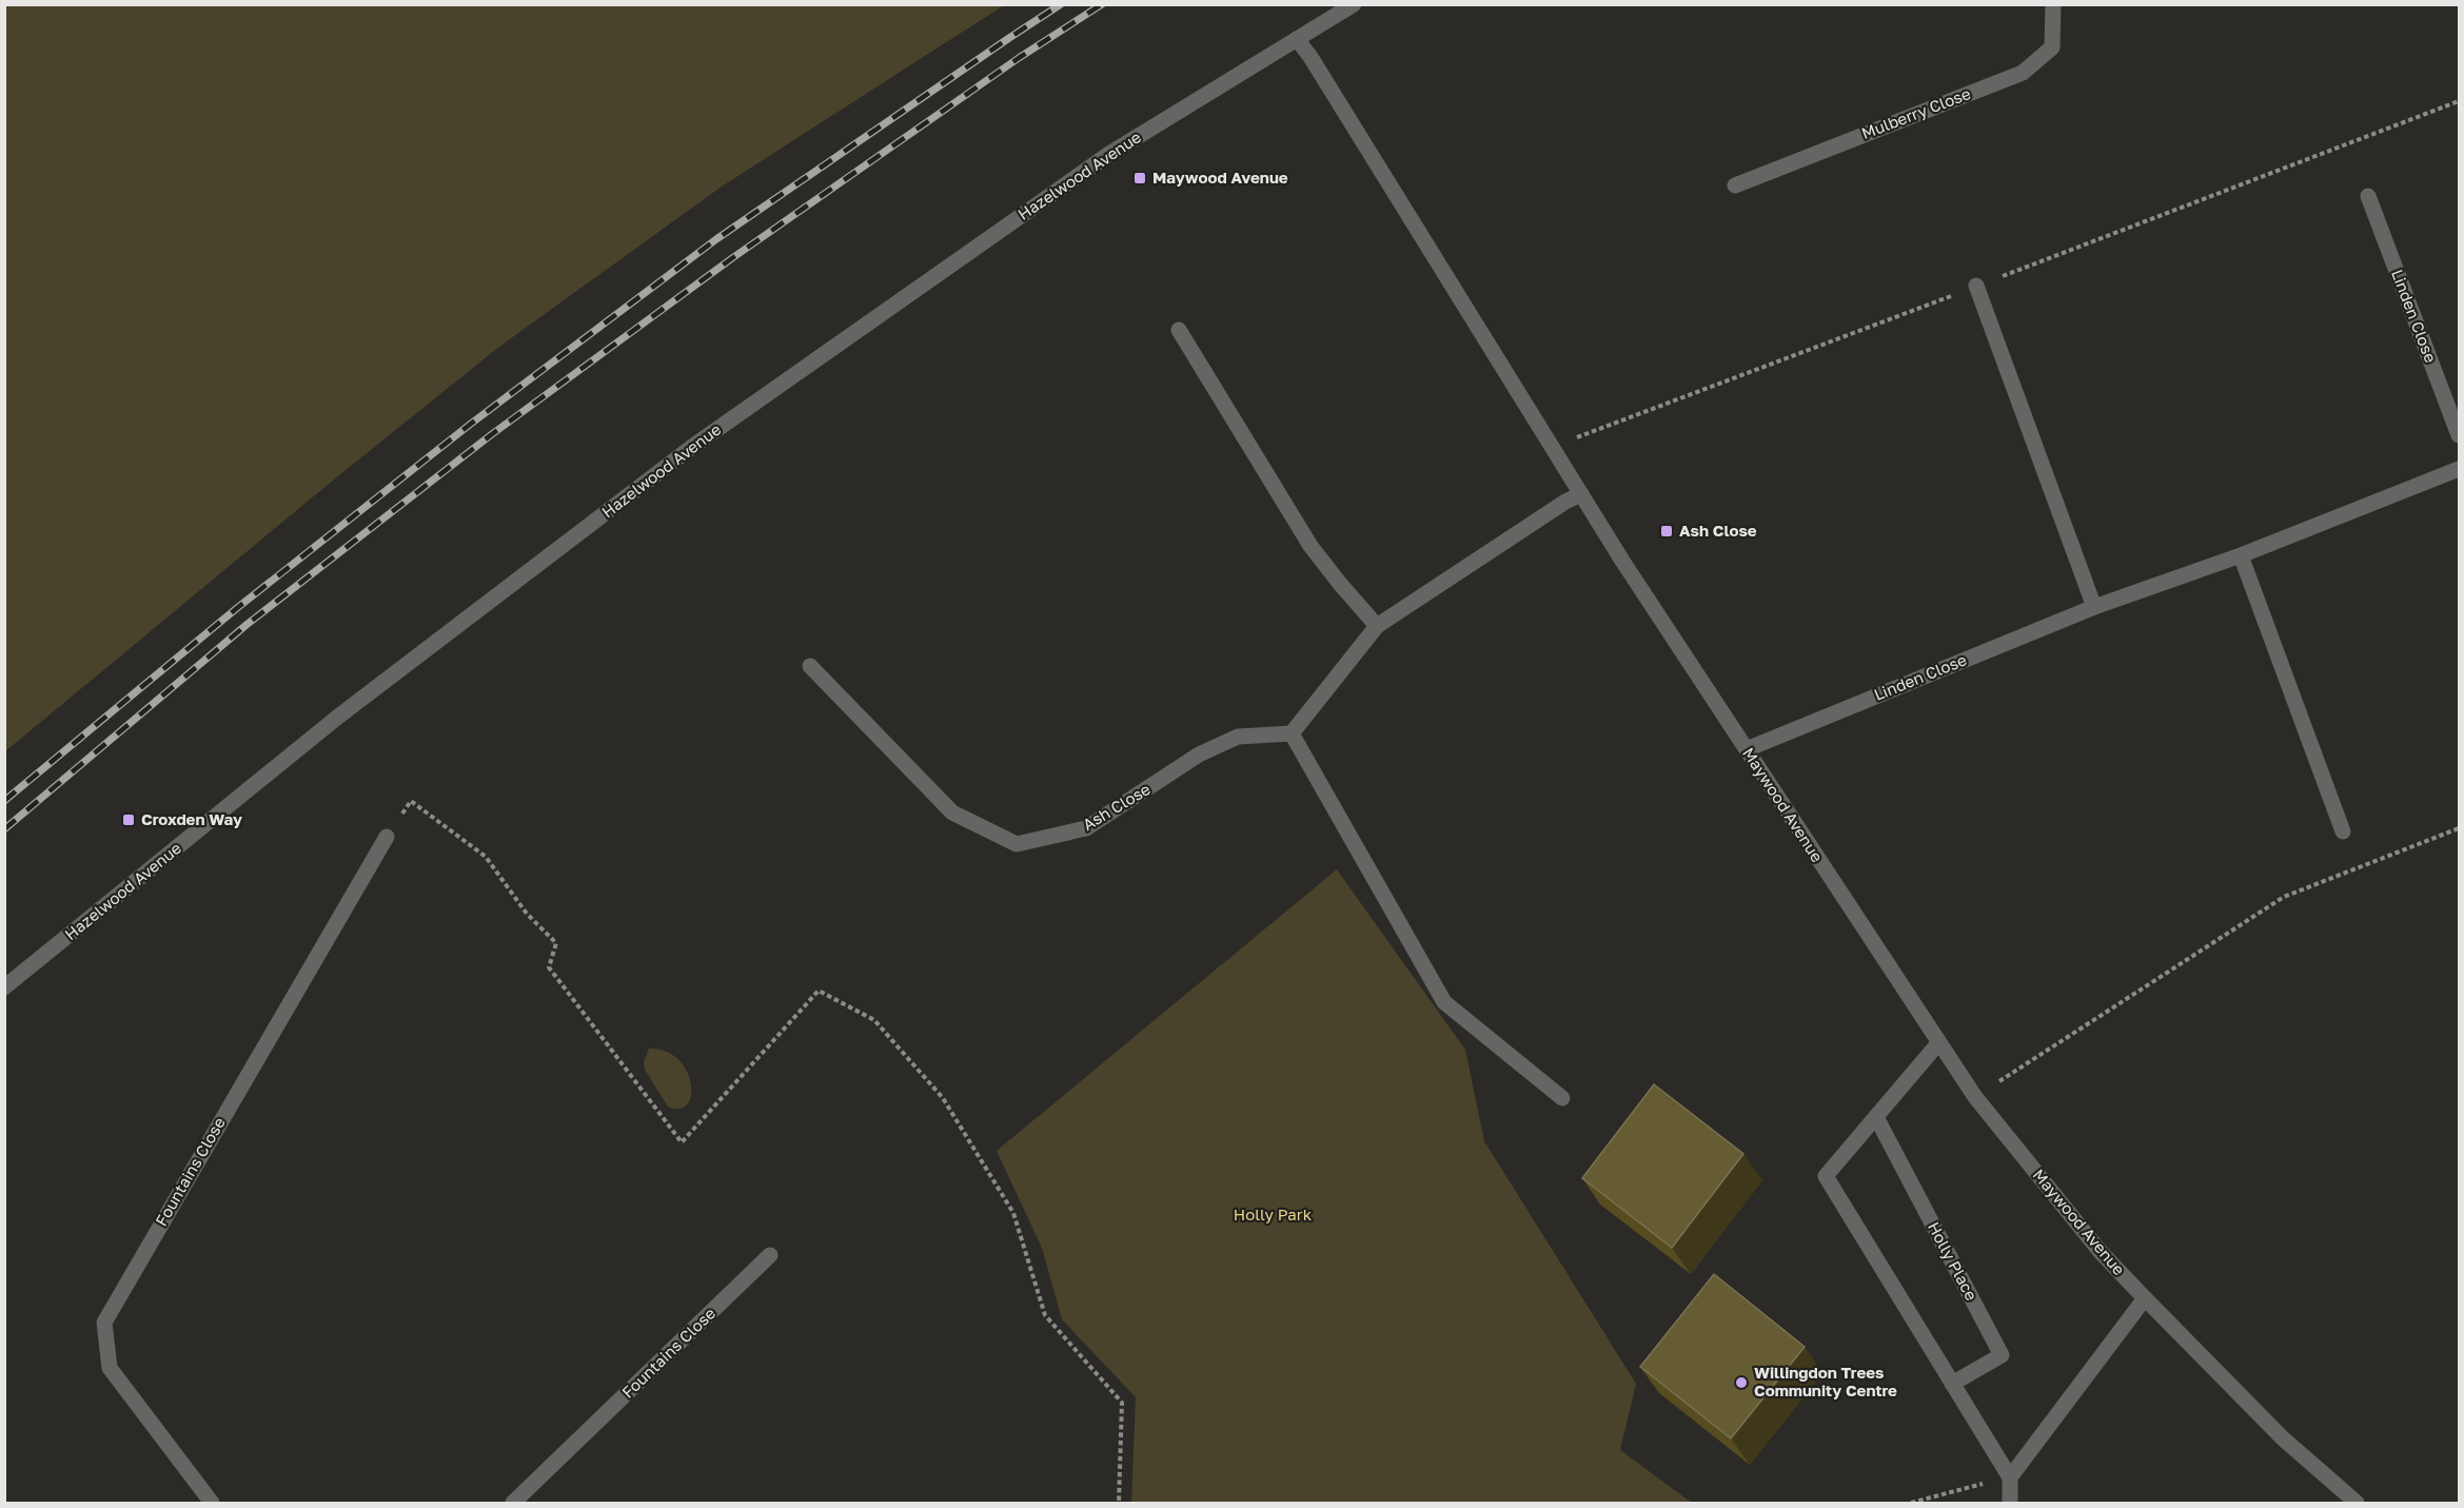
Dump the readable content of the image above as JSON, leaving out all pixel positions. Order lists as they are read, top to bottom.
{
  "streets": {
    "street": [
      "Mulberry Close",
      "Hazelwood Avenue",
      "Linden Close",
      "Maywood Avenue",
      "Ash Close",
      "Fountains Close",
      "Holly Place"
    ]
  },
  "crossings": [
    ["Hazelwood Avenue", "Maywood Avenue"],
    ["Linden Close", "Maywood Avenue"]
  ],
  "parks": ["Holly Park"],
  "places": {
    "transit": ["Maywood Avenue", "Ash Close", "Croxden Way"],
    "other": ["Willingdon Trees Community Centre"]
  }
}
